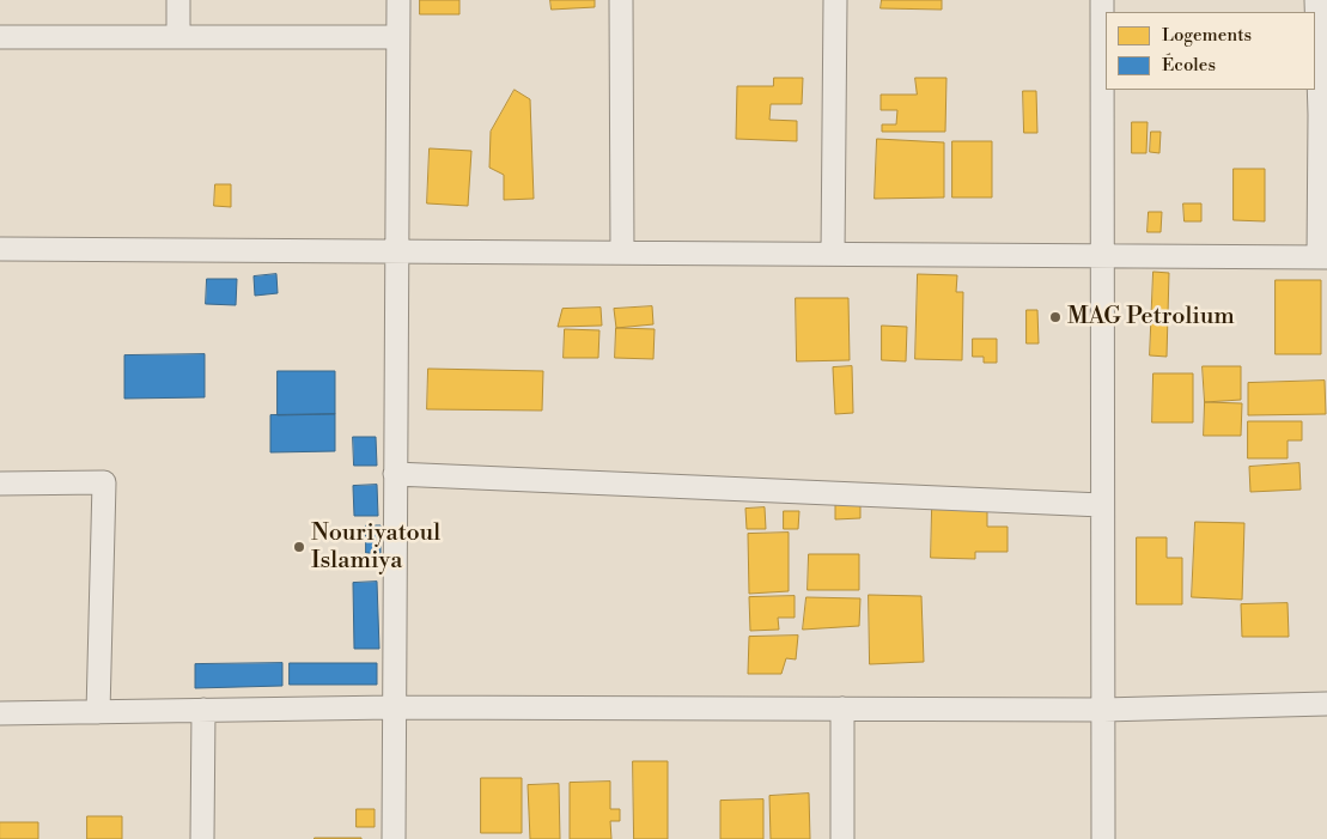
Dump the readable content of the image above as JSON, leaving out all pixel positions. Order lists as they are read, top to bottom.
{
  "places": ["MAG Petrolium", "Nouriyatoul Islamiya"],
  "legend": ["Logements", "Écoles"]
}
